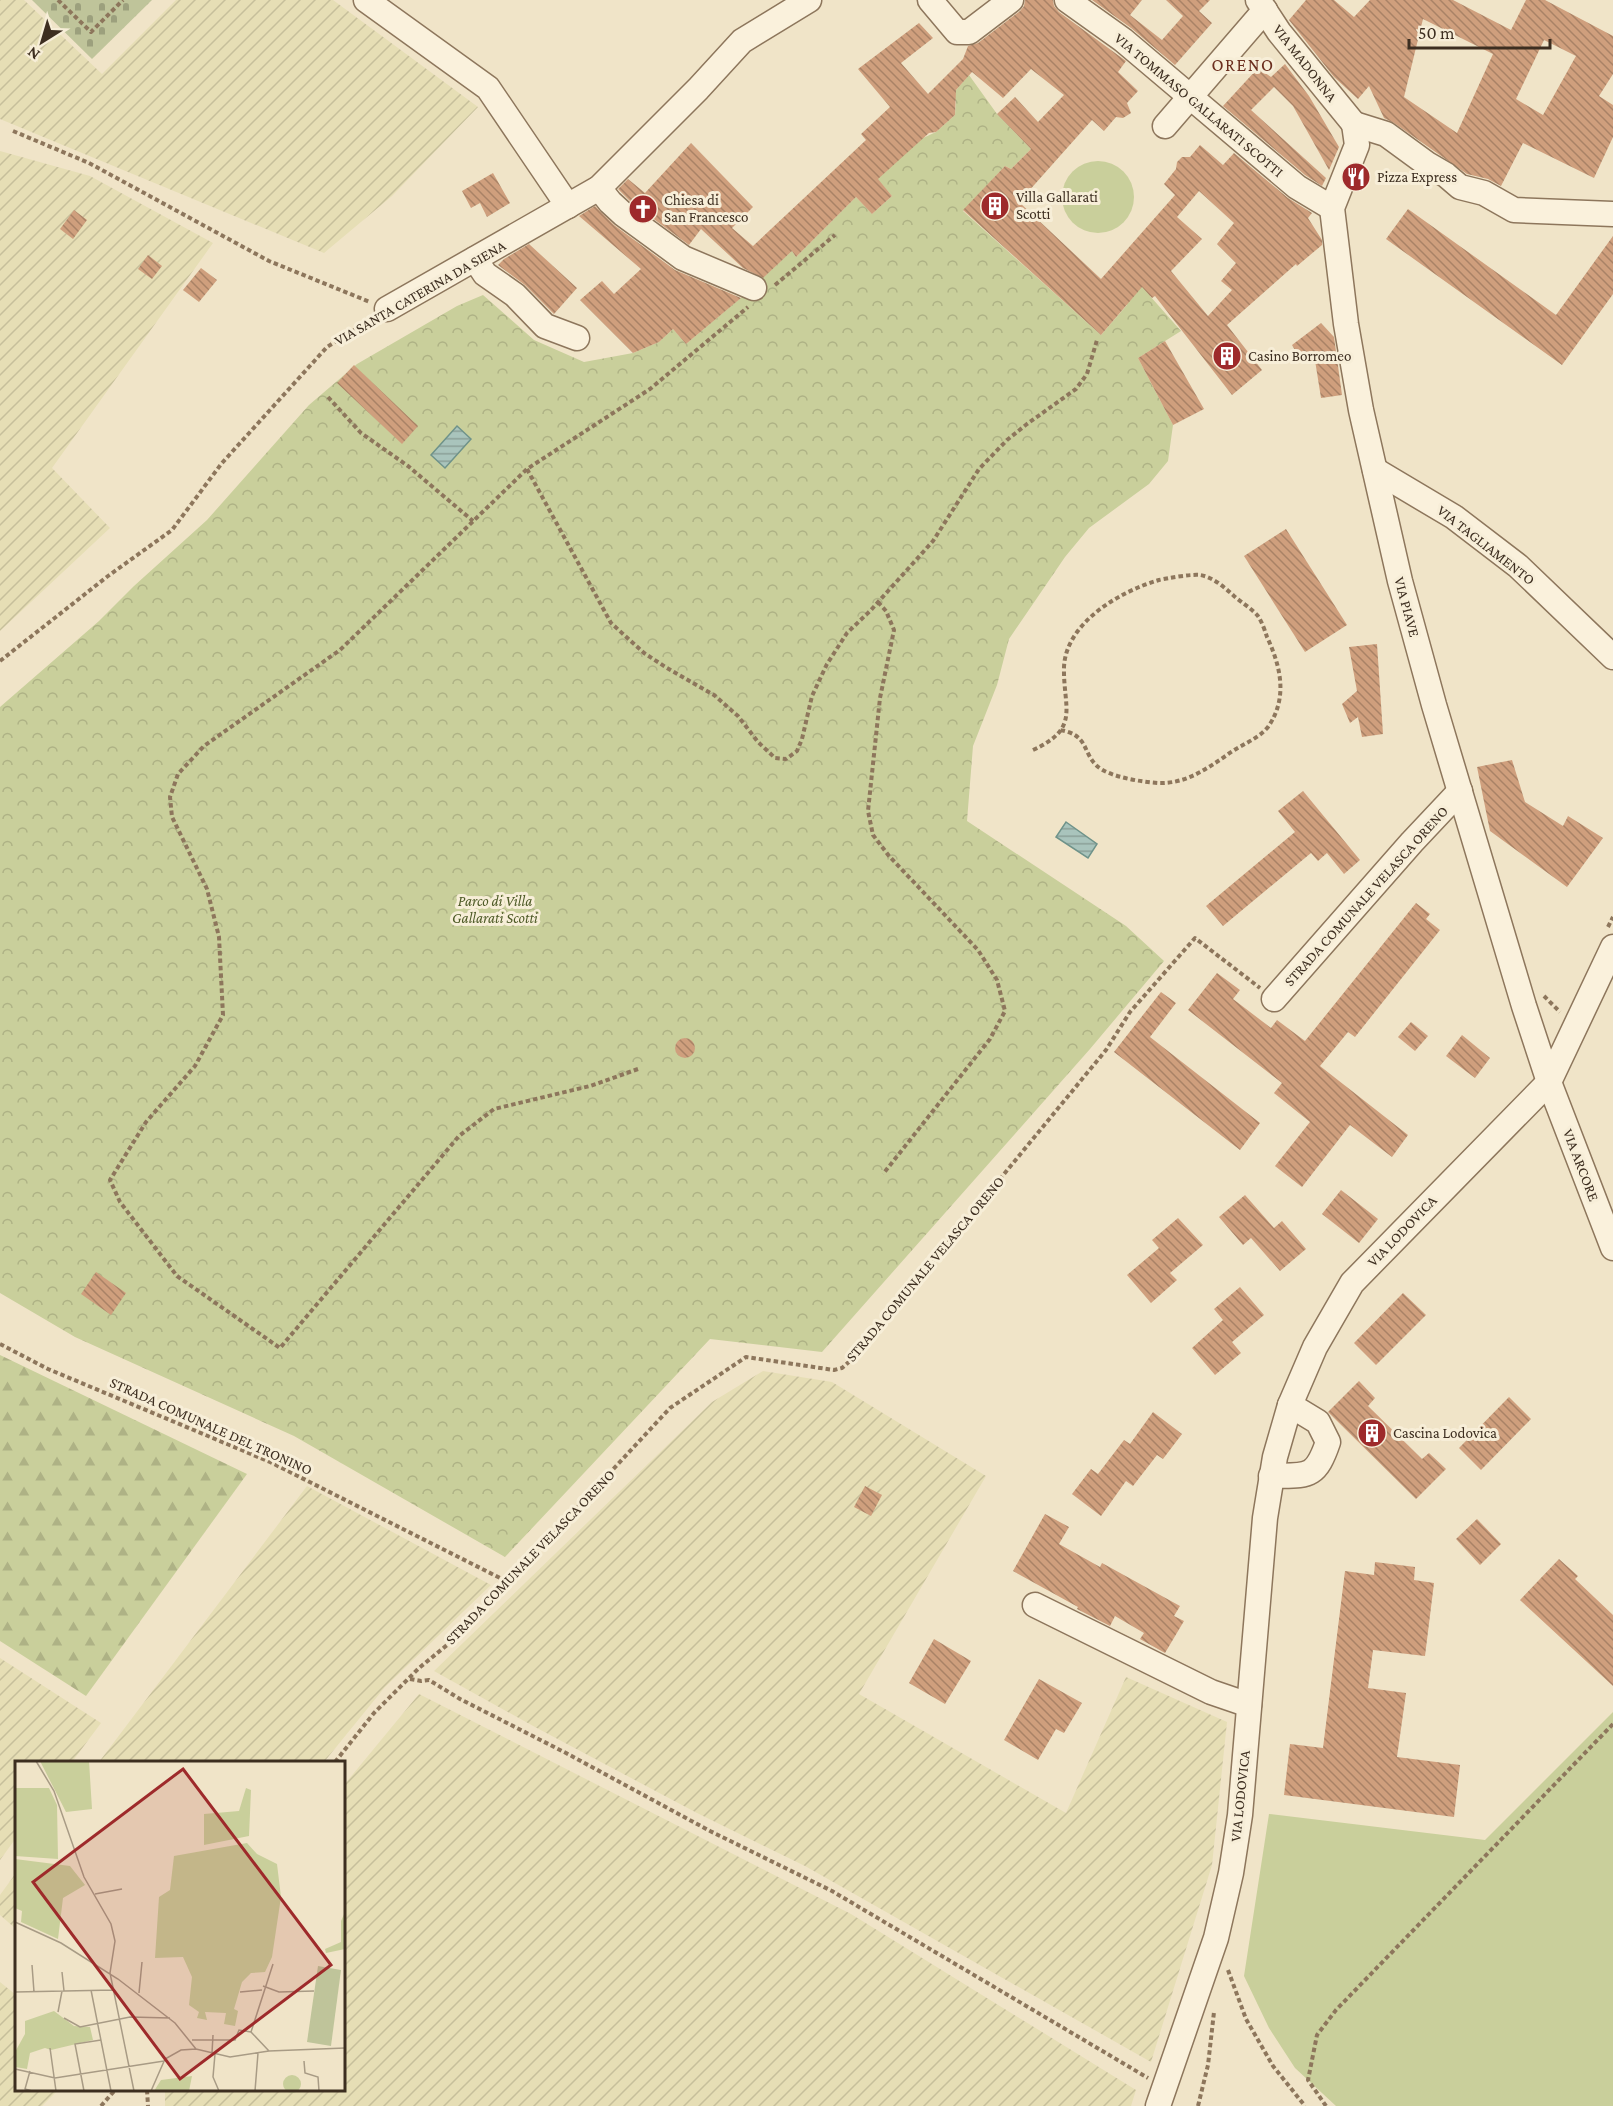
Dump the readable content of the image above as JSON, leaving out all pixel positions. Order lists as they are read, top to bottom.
{
  "streets": {
    "street": [
      "VIA MADONNA",
      "VIA TOMMASO GALLARATI SCOTTI",
      "VIA SANTA CATERINA DA SIENA",
      "VIA TAGLIAMENTO",
      "VIA PIAVE",
      "STRADA COMUNALE VELASCA ORENO",
      "VIA ARCORE",
      "VIA LODOVICA"
    ],
    "path": ["STRADA COMUNALE DEL TRONINO"]
  },
  "crossings": [
    ["VIA MADONNA", "VIA PIAVE"],
    ["VIA TOMMASO GALLARATI SCOTTI", "VIA PIAVE"],
    ["VIA TAGLIAMENTO", "VIA PIAVE"],
    ["VIA PIAVE", "STRADA COMUNALE VELASCA ORENO"],
    ["VIA PIAVE", "VIA ARCORE"],
    ["VIA PIAVE", "VIA LODOVICA"],
    ["STRADA COMUNALE VELASCA ORENO", "STRADA COMUNALE DEL TRONINO"],
    ["VIA ARCORE", "VIA LODOVICA"]
  ],
  "districts": ["ORENO"],
  "parks": ["Parco di Villa Gallarati Scotti"],
  "places": {
    "restaurant": ["Pizza Express"],
    "building": ["Villa Gallarati Scotti", "Casino Borromeo", "Cascina Lodovica"],
    "church": ["Chiesa di San Francesco"]
  },
  "scale_bar": "50 m",
  "north": "bottom left"
}
